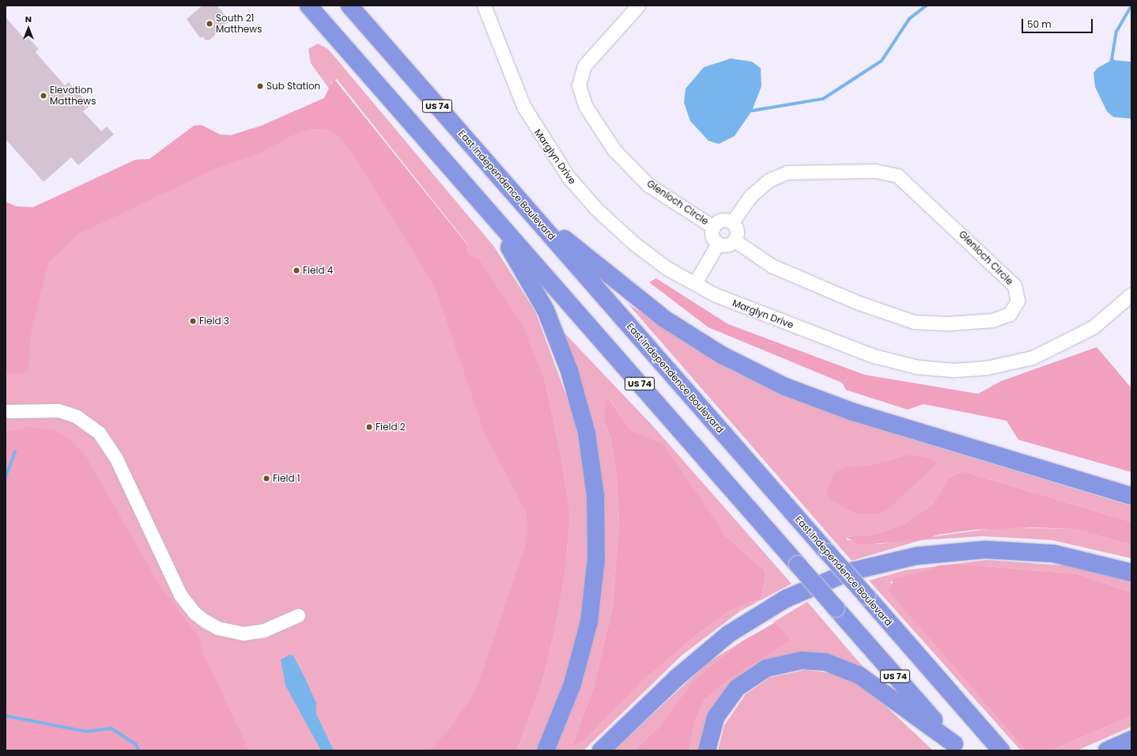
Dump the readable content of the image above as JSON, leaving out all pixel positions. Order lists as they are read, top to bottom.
{
  "streets": {
    "highway": ["US 74", "East Independence Boulevard"],
    "street": ["Marglyn Drive", "Glenloch Circle"]
  },
  "places": [
    "South 21 Matthews",
    "Sub Station",
    "Elevation Matthews",
    "Field 4",
    "Field 3",
    "Field 2",
    "Field 1"
  ],
  "scale_bar": "50 m",
  "north": "top"
}
